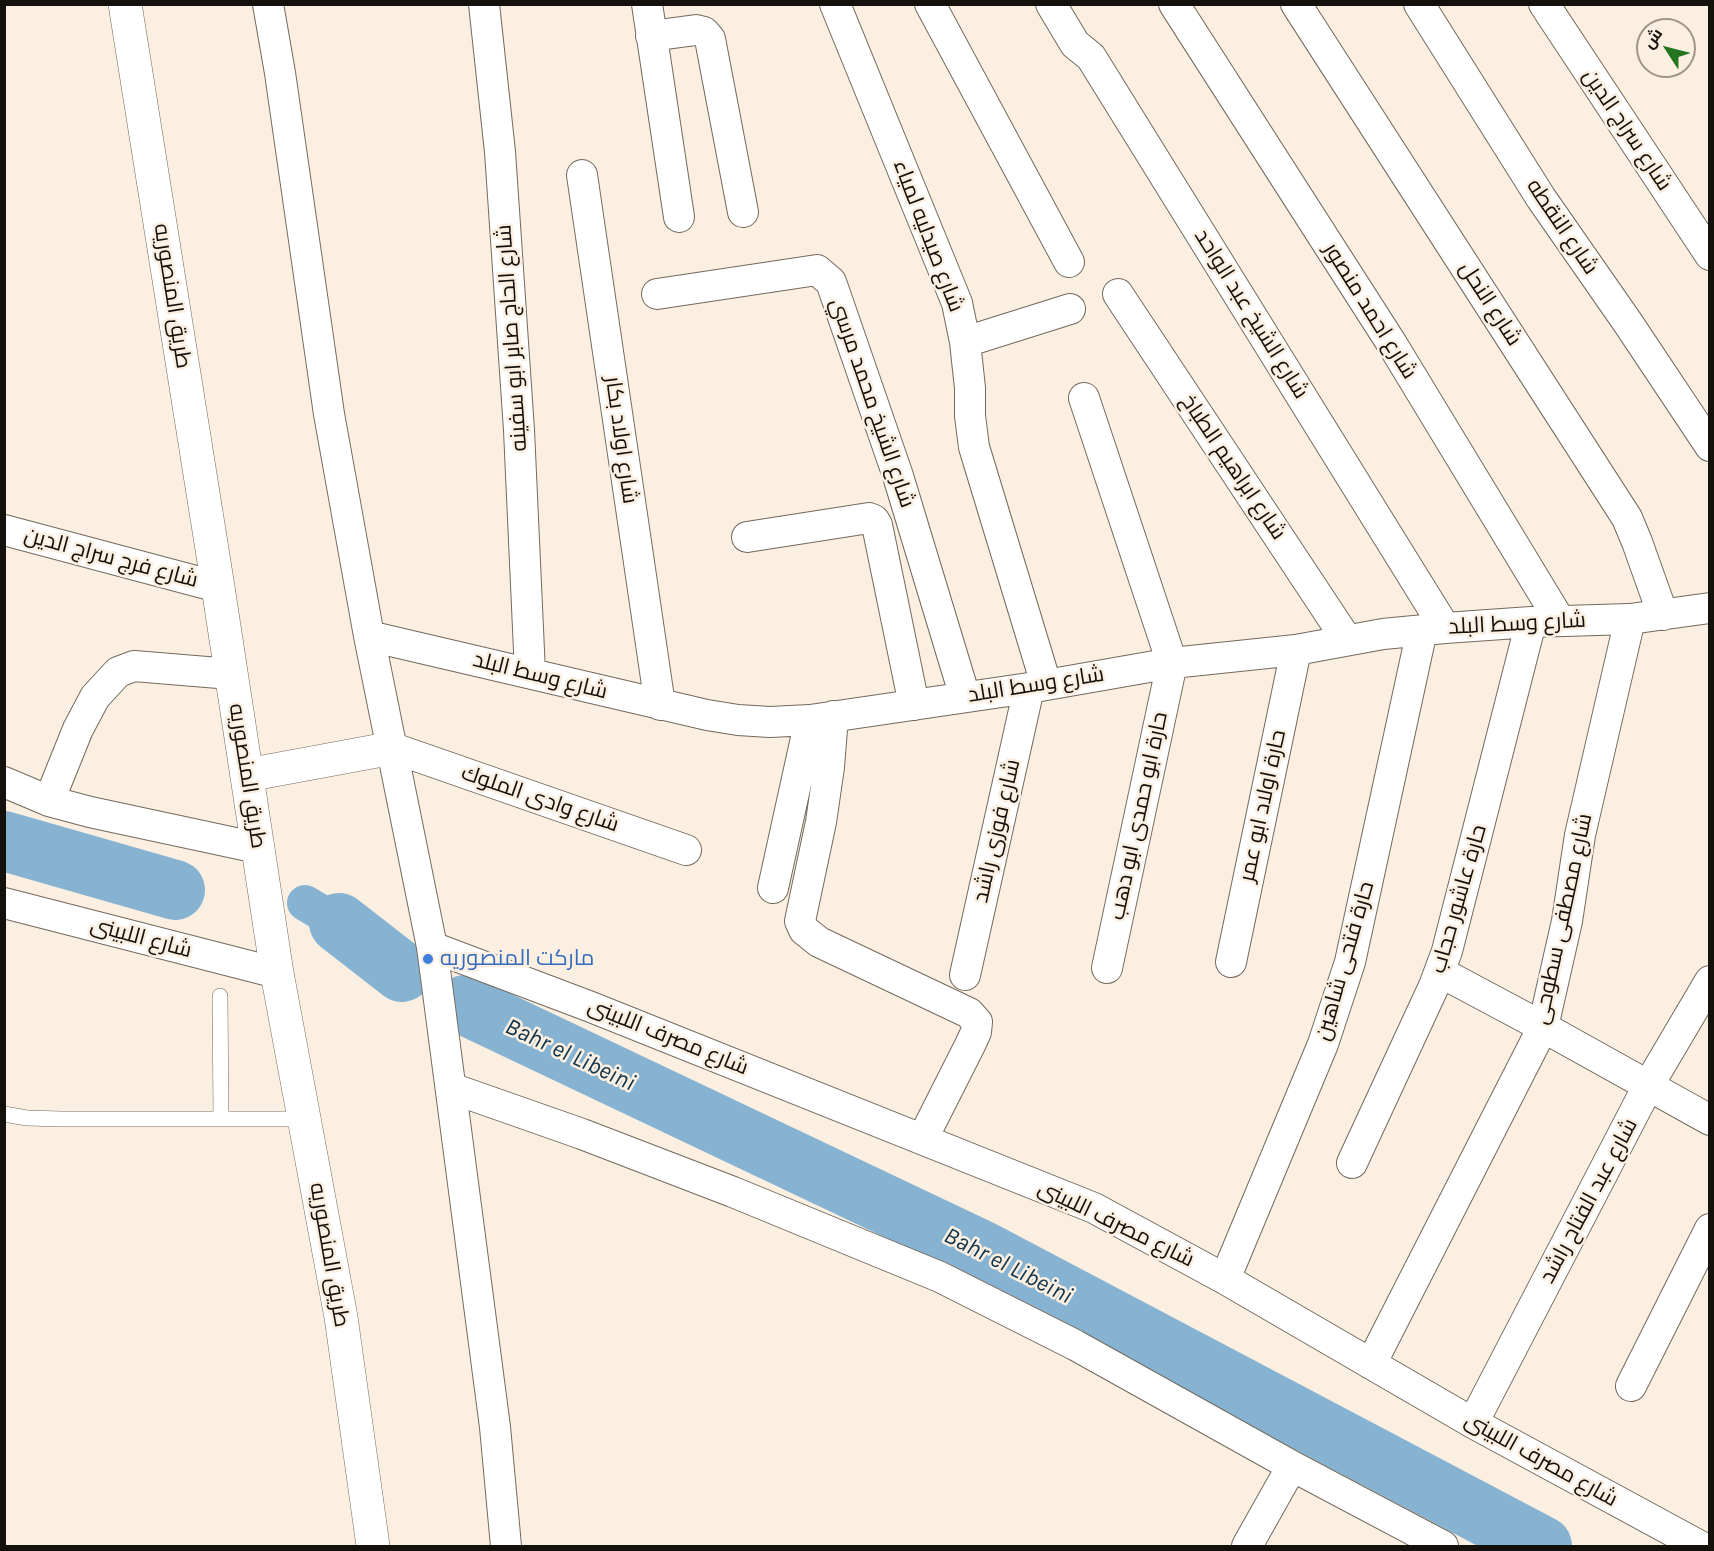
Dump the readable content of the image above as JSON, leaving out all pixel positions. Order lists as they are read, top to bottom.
{
  "streets": {
    "main road": ["طريق المنصوريه"],
    "street": [
      "شارع سراج الدين",
      "شارع النقطه",
      "شارع صيدليه لمياء",
      "شارع النحل",
      "شارع احمد منصور",
      "شارع الشيخ عبد الواحد",
      "شارع الحاج صابر ابو سفينه",
      "شارع الشيخ محمد مرسي",
      "شارع اولاد بكار",
      "شارع ابراهيم الطباخ",
      "شارع فرج سراج الدين",
      "شارع وسط البلد",
      "شارع وادى الملوك",
      "حارة اولاد ابو عمر",
      "حارة ابو حمدى ابو دهب",
      "شارع فوزى راشد",
      "حارة عاشور حجاب",
      "شارع مصطفى سطوحى",
      "شارع اللبينى",
      "حارة فتحى شاهين",
      "شارع مصرف اللبينى",
      "شارع عبد الفتاح راشد"
    ]
  },
  "crossings": [
    ["شارع صيدليه لمياء", "شارع وسط البلد"],
    ["شارع صيدليه لمياء", "شارع فوزى راشد"],
    ["طريق المنصوريه", "شارع فرج سراج الدين"],
    ["طريق المنصوريه", "شارع اللبينى"],
    ["شارع النحل", "شارع وسط البلد"],
    ["شارع احمد منصور", "شارع وسط البلد"],
    ["شارع الشيخ عبد الواحد", "شارع وسط البلد"],
    ["شارع الشيخ عبد الواحد", "حارة فتحى شاهين"],
    ["شارع الحاج صابر ابو سفينه", "شارع وسط البلد"],
    ["شارع الشيخ محمد مرسي", "شارع وسط البلد"],
    ["شارع اولاد بكار", "شارع وسط البلد"],
    ["شارع ابراهيم الطباخ", "شارع وسط البلد"],
    ["شارع وسط البلد", "حارة اولاد ابو عمر"],
    ["شارع وسط البلد", "حارة ابو حمدى ابو دهب"],
    ["شارع وسط البلد", "شارع فوزى راشد"],
    ["شارع وسط البلد", "حارة عاشور حجاب"],
    ["شارع وسط البلد", "شارع مصطفى سطوحى"],
    ["شارع وسط البلد", "حارة فتحى شاهين"],
    ["شارع مصطفى سطوحى", "شارع مصرف اللبينى"],
    ["حارة فتحى شاهين", "شارع مصرف اللبينى"],
    ["شارع مصرف اللبينى", "شارع عبد الفتاح راشد"]
  ],
  "water": ["Bahr el Libeini"],
  "places": ["ماركت المنصوريه"],
  "north": "top left"
}
